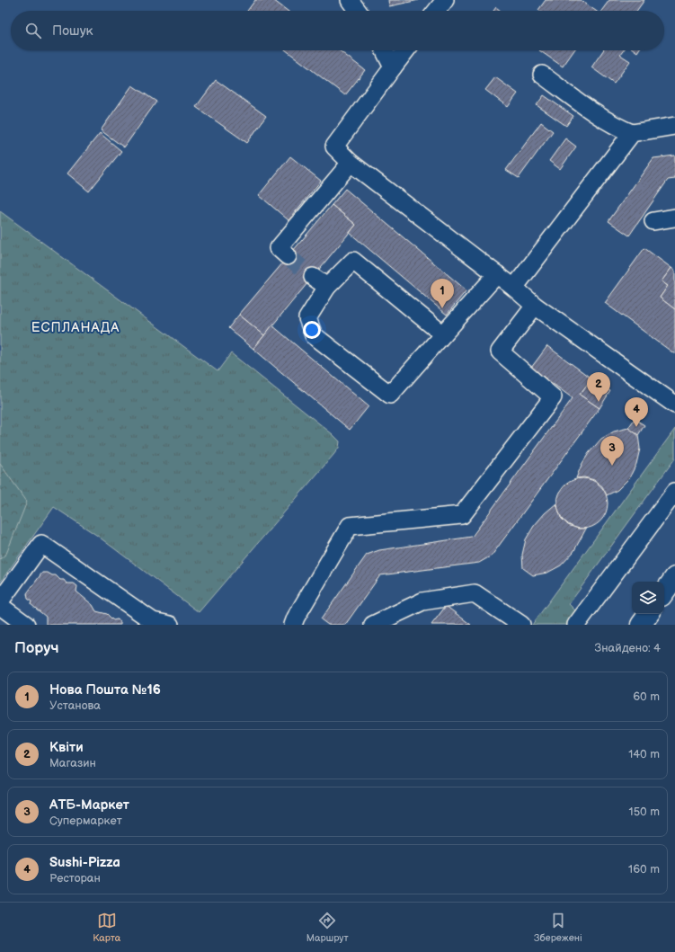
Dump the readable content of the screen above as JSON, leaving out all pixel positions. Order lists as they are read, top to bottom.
{
  "districts": ["ЕСПЛАНАДА"],
  "page": {
    "search": "Пошук",
    "pins": [
      "1",
      "2",
      "4",
      "3"
    ],
    "heading": ["Поруч", "Знайдено: 4"],
    "list": [
      {
        "mark": "1",
        "name": "Нова Пошта №16",
        "note": "Установа",
        "value": "60 m"
      },
      {
        "mark": "2",
        "name": "Квіти",
        "note": "Магазин",
        "value": "140 m"
      },
      {
        "mark": "3",
        "name": "АТБ-Маркет",
        "note": "Супермаркет",
        "value": "150 m"
      },
      {
        "mark": "4",
        "name": "Sushi-Pizza",
        "note": "Ресторан",
        "value": "160 m"
      }
    ],
    "nav": ["Карта", "Маршрут", "Збережені"]
  }
}
